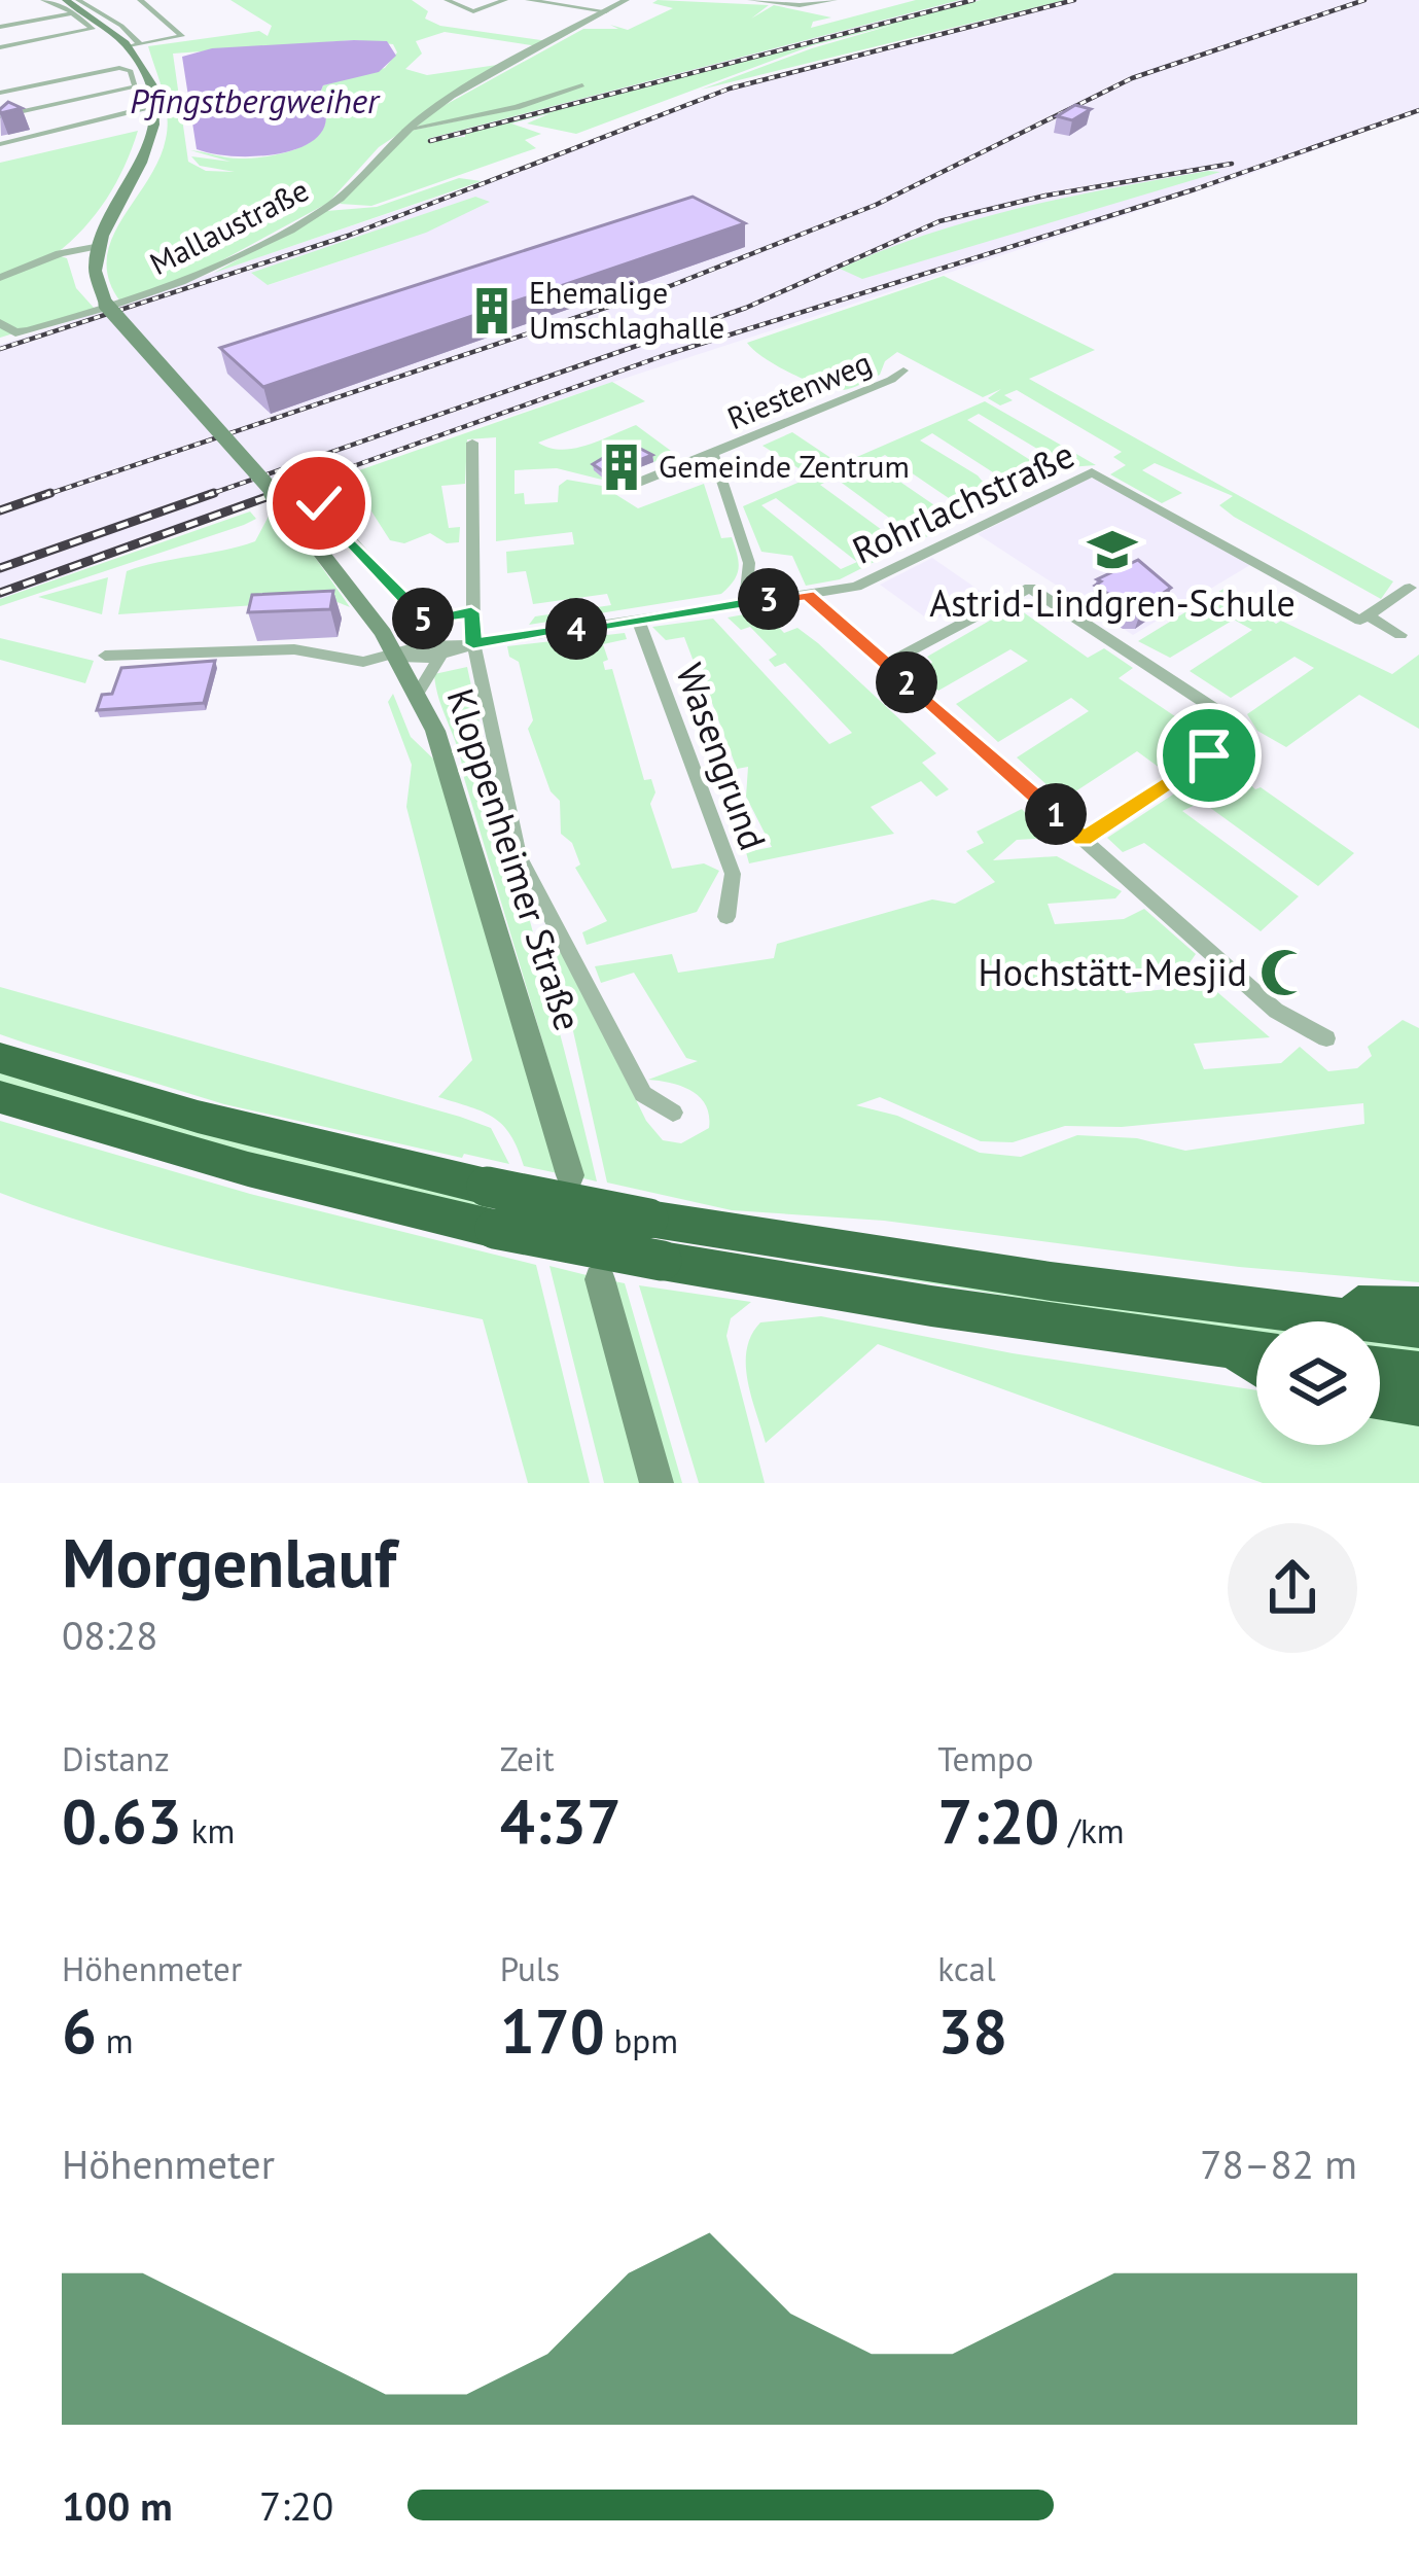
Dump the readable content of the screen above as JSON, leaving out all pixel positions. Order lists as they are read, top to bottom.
{
  "streets": {
    "main road": ["Kloppenheimer Straße"],
    "street": [
      "Mallaustraße",
      "Riestenweg",
      "Rohrlachstraße",
      "Wasengrund"
    ]
  },
  "crossings": [
    ["Riestenweg", "Rohrlachstraße"],
    ["Rohrlachstraße", "Wasengrund"],
    ["Rohrlachstraße", "Kloppenheimer Straße"]
  ],
  "water": ["Pfingstbergweiher"],
  "places": {
    "building": ["Ehemalige Umschlaghalle", "Gemeinde Zentrum"],
    "school or university": ["Astrid-Lindgren-Schule"],
    "mosque": ["Hochstätt-Mesjid"]
  },
  "page": {
    "pins": [
      "3",
      "5",
      "4",
      "2",
      "1"
    ],
    "heading": ["Morgenlauf", "08:28"],
    "stats": [
      ["Distanz", "0.63 km"],
      ["Zeit", "4:37"],
      ["Tempo", "7:20 /km"],
      ["Höhenmeter", "6 m"],
      ["Puls", "170 bpm"],
      ["kcal", "38"]
    ],
    "chart": ["Höhenmeter", "78–82 m"],
    "list": [
      {
        "name": "100 m",
        "note": "7:20"
      }
    ]
  }
}
